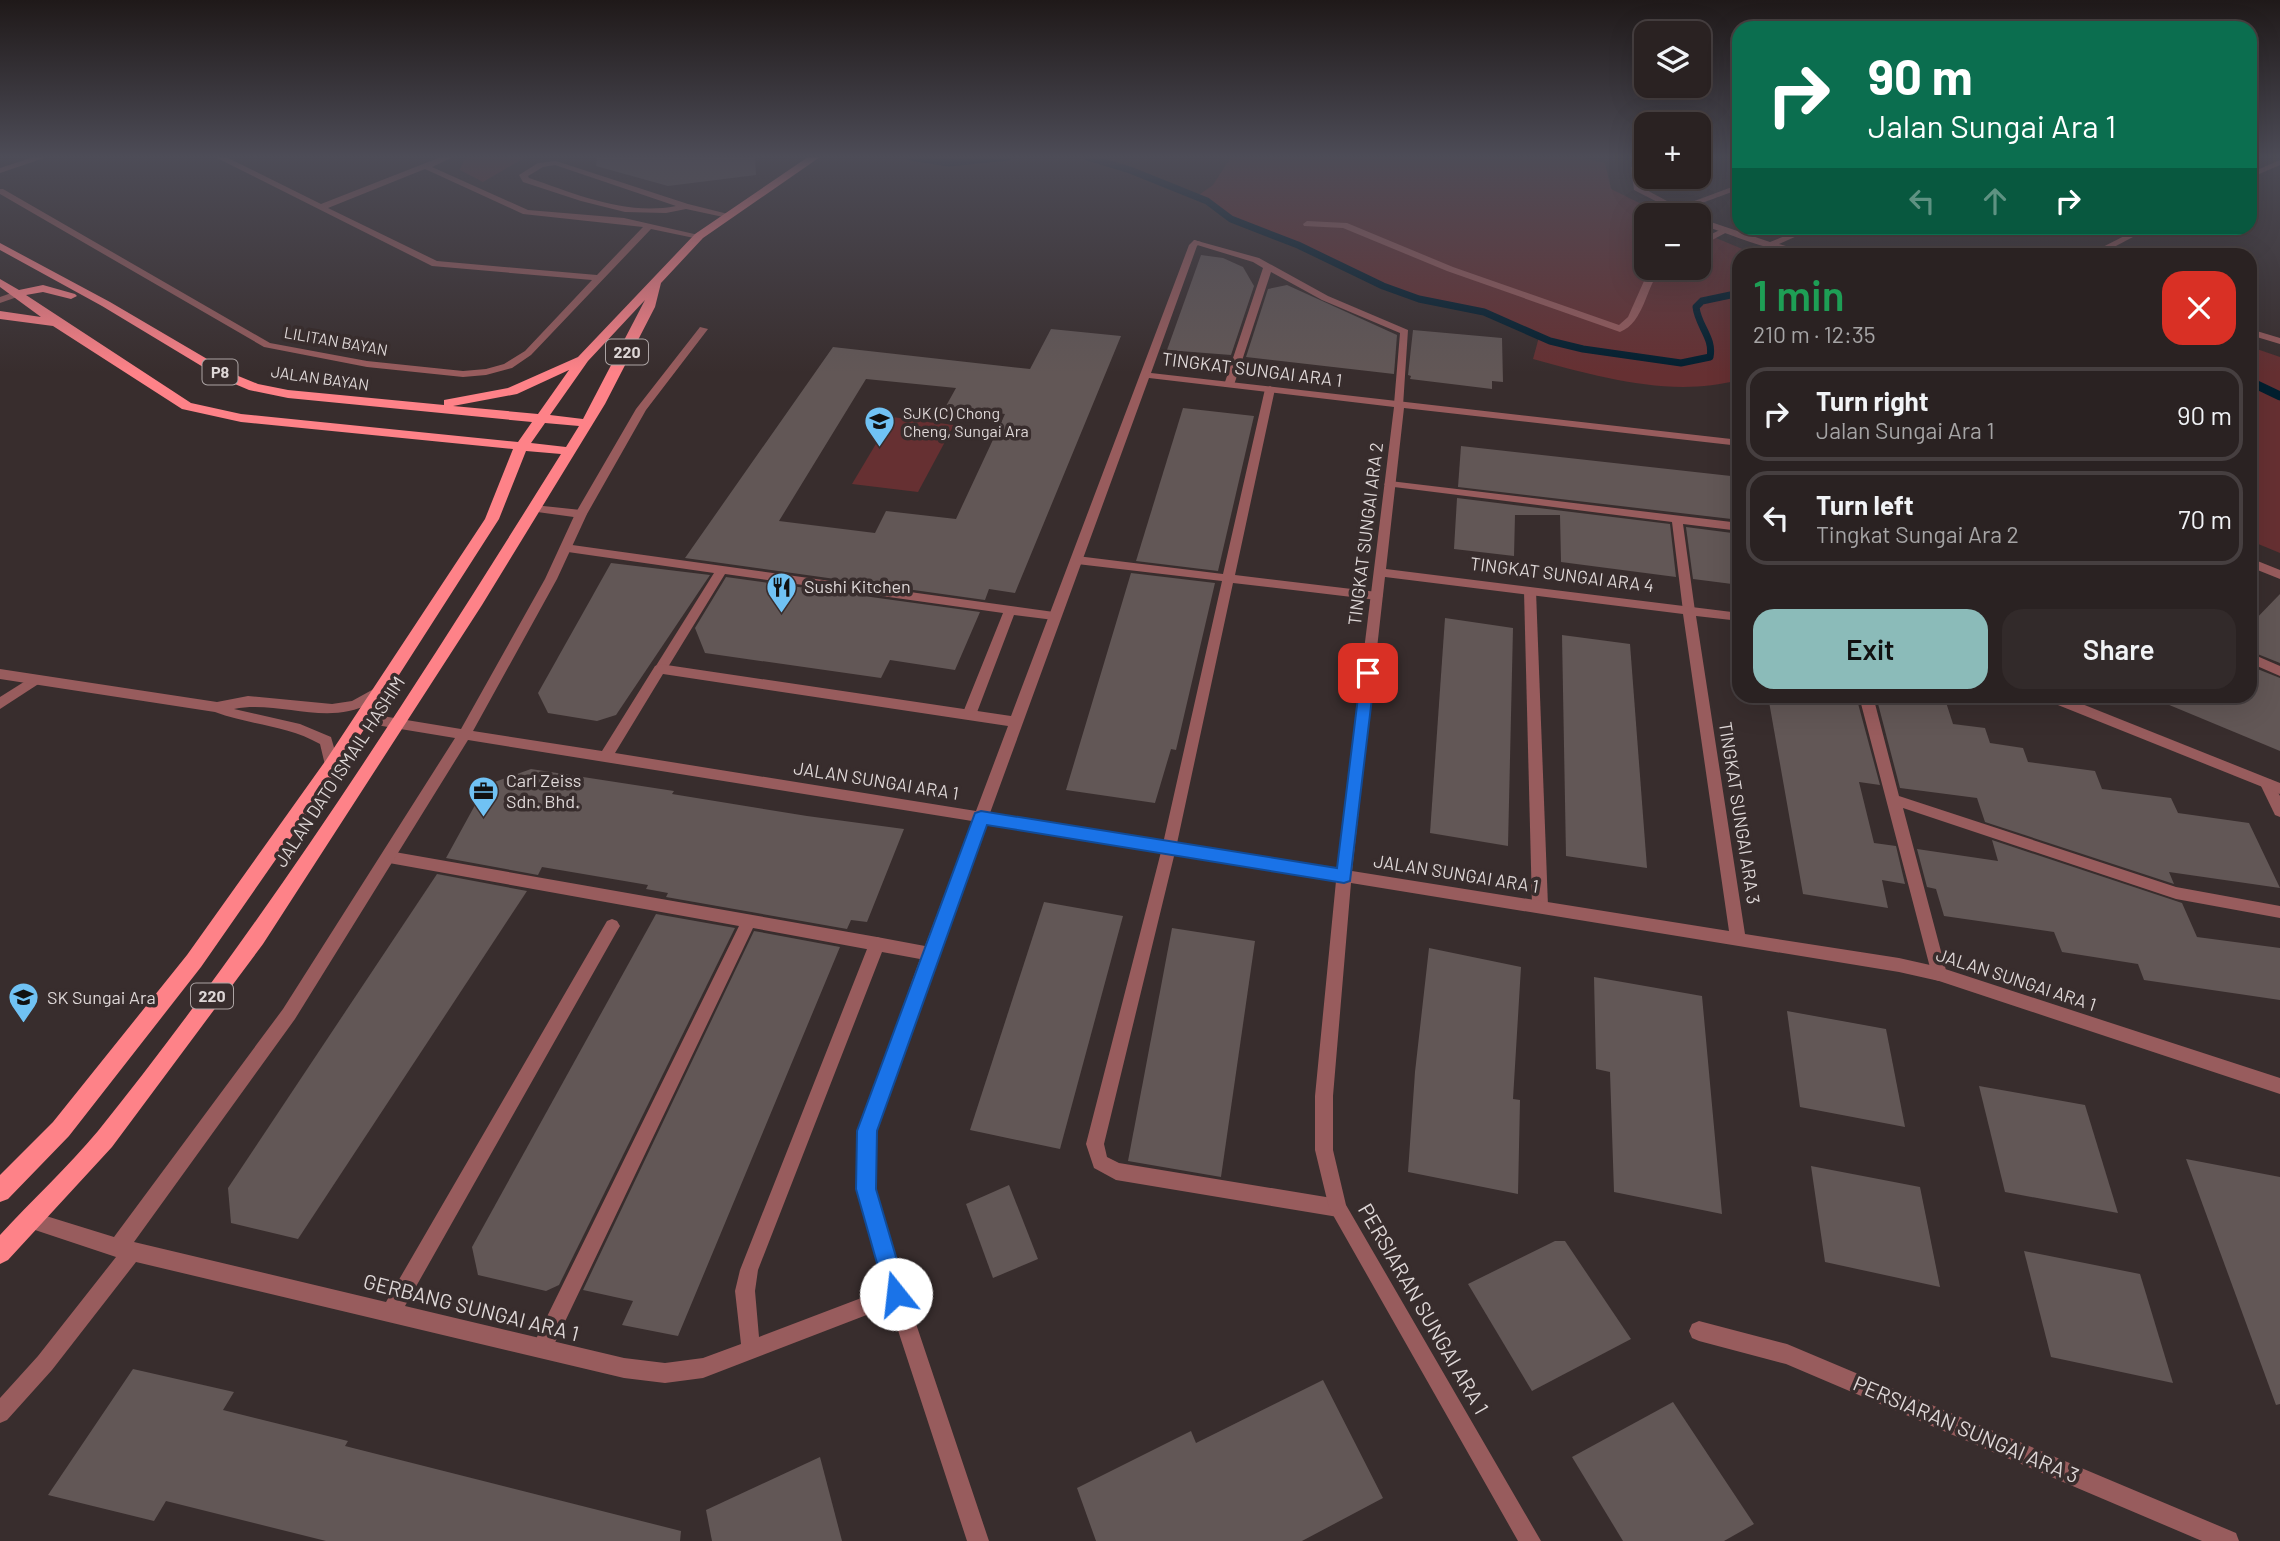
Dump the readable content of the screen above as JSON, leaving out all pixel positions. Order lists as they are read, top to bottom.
{
  "streets": {
    "main road": [
      "220",
      "P8",
      "JALAN BAYAN",
      "JALAN DATO ISMAIL HASHIM"
    ],
    "street": [
      "LILITAN BAYAN",
      "TINGKAT SUNGAI ARA 1",
      "TINGKAT SUNGAI ARA 2",
      "TINGKAT SUNGAI ARA 4",
      "JALAN SUNGAI ARA 1",
      "TINGKAT SUNGAI ARA 3",
      "GERBANG SUNGAI ARA 1",
      "PERSIARAN SUNGAI ARA 1",
      "PERSIARAN SUNGAI ARA 3"
    ]
  },
  "crossings": [
    ["TINGKAT SUNGAI ARA 1", "TINGKAT SUNGAI ARA 2"],
    ["TINGKAT SUNGAI ARA 1", "JALAN SUNGAI ARA 1"],
    ["TINGKAT SUNGAI ARA 1", "GERBANG SUNGAI ARA 1"],
    ["P8", "JALAN DATO ISMAIL HASHIM"],
    ["JALAN BAYAN", "JALAN DATO ISMAIL HASHIM"],
    ["TINGKAT SUNGAI ARA 2", "TINGKAT SUNGAI ARA 4"],
    ["TINGKAT SUNGAI ARA 2", "JALAN SUNGAI ARA 1"],
    ["TINGKAT SUNGAI ARA 2", "PERSIARAN SUNGAI ARA 1"],
    ["TINGKAT SUNGAI ARA 4", "TINGKAT SUNGAI ARA 3"],
    ["JALAN DATO ISMAIL HASHIM", "JALAN SUNGAI ARA 1"],
    ["JALAN DATO ISMAIL HASHIM", "GERBANG SUNGAI ARA 1"],
    ["JALAN SUNGAI ARA 1", "TINGKAT SUNGAI ARA 3"],
    ["JALAN SUNGAI ARA 1", "PERSIARAN SUNGAI ARA 1"]
  ],
  "places": {
    "school or university": ["SJK (C) Chong Cheng, Sungai Ara", "SK Sungai Ara"],
    "restaurant": ["Sushi Kitchen"],
    "office": ["Carl Zeiss Sdn. Bhd."]
  },
  "page": {
    "map_buttons": ["+", "−"],
    "turn": ["90 m", "Jalan Sungai Ara 1"],
    "heading": ["1 min", "210 m · 12:35"],
    "list": [
      {
        "name": "Turn right",
        "note": "Jalan Sungai Ara 1",
        "value": "90 m"
      },
      {
        "name": "Turn left",
        "note": "Tingkat Sungai Ara 2",
        "value": "70 m"
      }
    ],
    "buttons": ["Exit", "Share"]
  }
}
